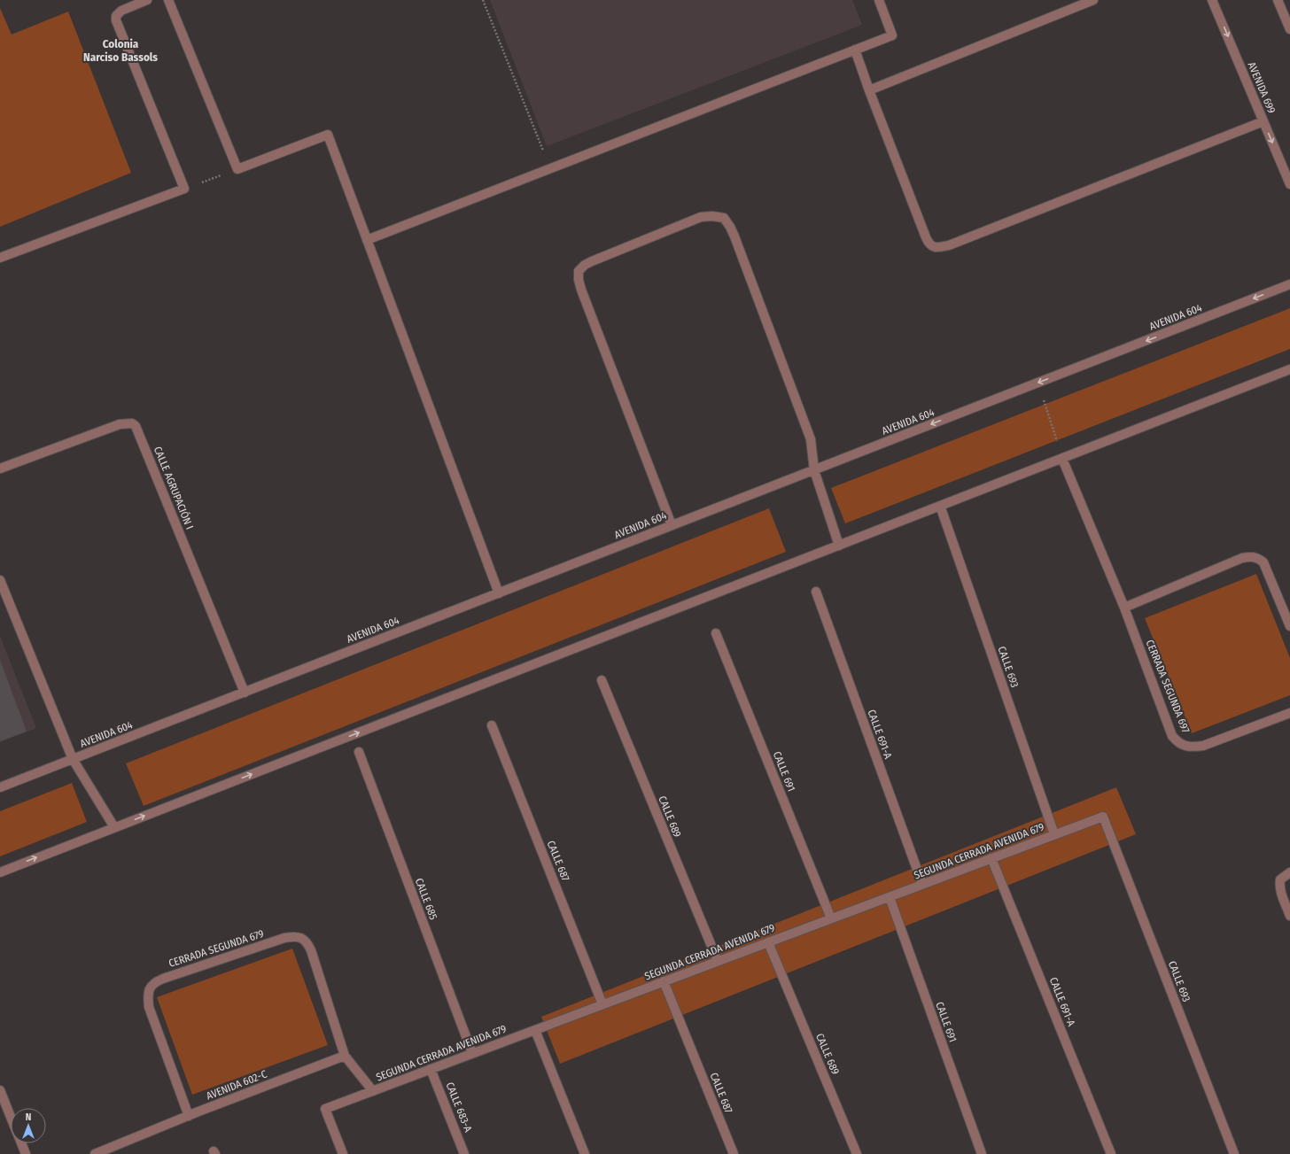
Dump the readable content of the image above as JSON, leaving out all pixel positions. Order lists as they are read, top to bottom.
{
  "streets": {
    "street": [
      "AVENIDA 699",
      "AVENIDA 604",
      "CALLE AGRUPACIÓN I",
      "CALLE 693",
      "CERRADA SEGUNDA 697",
      "CALLE 691-A",
      "CALLE 691",
      "CALLE 689",
      "SEGUNDA CERRADA AVENIDA 679",
      "CALLE 687",
      "CALLE 685",
      "CERRADA SEGUNDA 679",
      "AVENIDA 602-C",
      "CALLE 683-A"
    ]
  },
  "crossings": [
    ["AVENIDA 604", "CALLE AGRUPACIÓN I"],
    ["CALLE 693", "SEGUNDA CERRADA AVENIDA 679"],
    ["CALLE 691-A", "SEGUNDA CERRADA AVENIDA 679"],
    ["CALLE 691", "SEGUNDA CERRADA AVENIDA 679"],
    ["CALLE 689", "SEGUNDA CERRADA AVENIDA 679"],
    ["SEGUNDA CERRADA AVENIDA 679", "CALLE 687"],
    ["SEGUNDA CERRADA AVENIDA 679", "CALLE 685"],
    ["SEGUNDA CERRADA AVENIDA 679", "CALLE 683-A"],
    ["CERRADA SEGUNDA 679", "AVENIDA 602-C"]
  ],
  "one_way": ["AVENIDA 699"],
  "districts": ["Colonia Narciso Bassols"],
  "north": "top"
}
